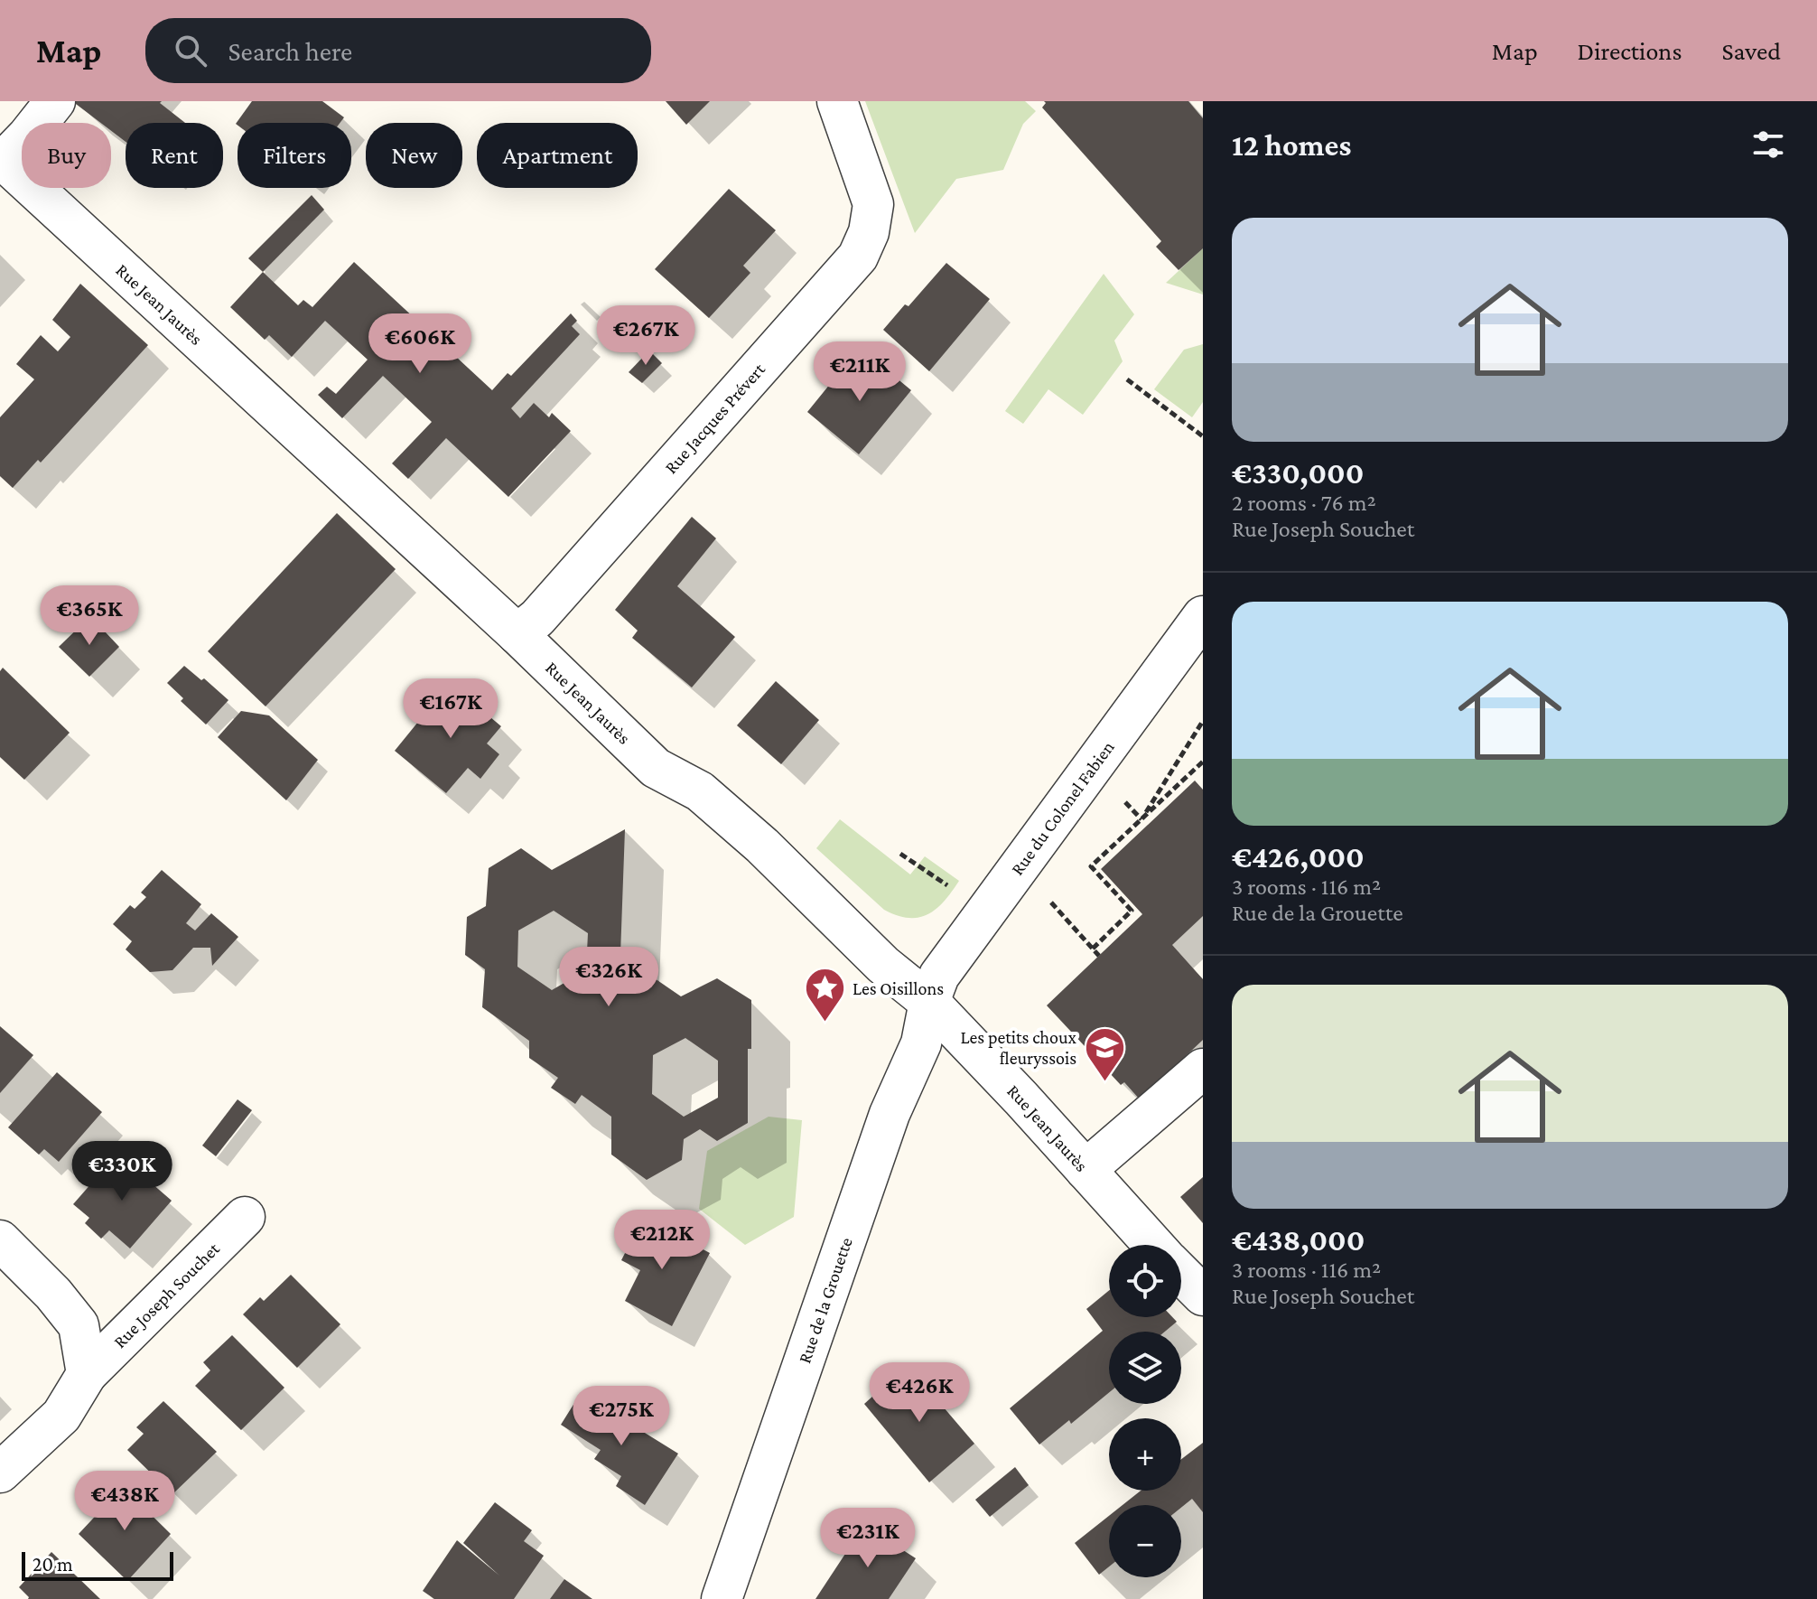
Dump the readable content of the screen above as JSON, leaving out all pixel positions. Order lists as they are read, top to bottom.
{
  "streets": {
    "street": [
      "Rue Jean Jaurès",
      "Rue Jacques Prévert",
      "Rue du Colonel Fabien",
      "Rue Joseph Souchet",
      "Rue de la Grouette"
    ]
  },
  "crossings": [
    ["Rue Jean Jaurès", "Rue Jacques Prévert"],
    ["Rue Jean Jaurès", "Rue du Colonel Fabien"],
    ["Rue Jean Jaurès", "Rue de la Grouette"],
    ["Rue du Colonel Fabien", "Rue de la Grouette"]
  ],
  "places": {
    "place": ["Les Oisillons"],
    "school or university": ["Les petits choux fleuryssois"]
  },
  "scale_bar": "20 m",
  "page": {
    "header": "Map",
    "search": "Search here",
    "nav": ["Map", "Directions", "Saved"],
    "heading": "12 homes",
    "chip": [
      "Buy",
      "Rent",
      "Filters",
      "New",
      "Apartment"
    ],
    "list": [
      {
        "name": "€330,000",
        "note": "2 rooms · 76 m² · Rue Joseph Souchet"
      },
      {
        "name": "€426,000",
        "note": "3 rooms · 116 m² · Rue de la Grouette"
      },
      {
        "name": "€438,000",
        "note": "3 rooms · 116 m² · Rue Joseph Souchet"
      }
    ],
    "price": [
      "€267K",
      "€606K",
      "€211K",
      "€365K",
      "€167K",
      "€326K",
      "€330K",
      "€212K",
      "€426K",
      "€275K",
      "€438K",
      "€231K"
    ],
    "map_buttons": ["+", "−"],
    "scale": "20 m"
  }
}
